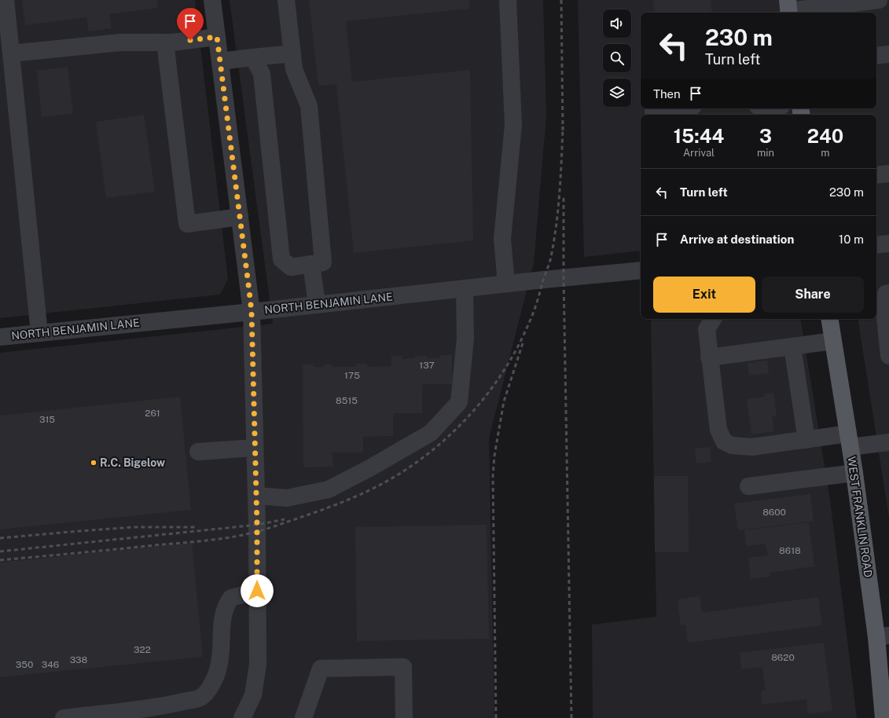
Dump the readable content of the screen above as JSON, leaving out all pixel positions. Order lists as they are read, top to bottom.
{
  "streets": {
    "main road": ["WEST FRANKLIN ROAD"],
    "street": ["NORTH BENJAMIN LANE"]
  },
  "places": ["R.C. Bigelow"],
  "house_numbers": [
    "137",
    "175",
    "8515",
    "261",
    "315",
    "8600",
    "8618",
    "322",
    "8620",
    "338",
    "350",
    "346"
  ],
  "page": {
    "turn": ["230 m", "Turn left"],
    "then": "Then",
    "eta": [
      "15:44",
      "Arrival",
      "3",
      "min",
      "240",
      "m"
    ],
    "list": [
      {
        "name": "Turn left",
        "value": "230 m"
      },
      {
        "name": "Arrive at destination",
        "value": "10 m"
      }
    ],
    "buttons": ["Exit", "Share"]
  }
}
